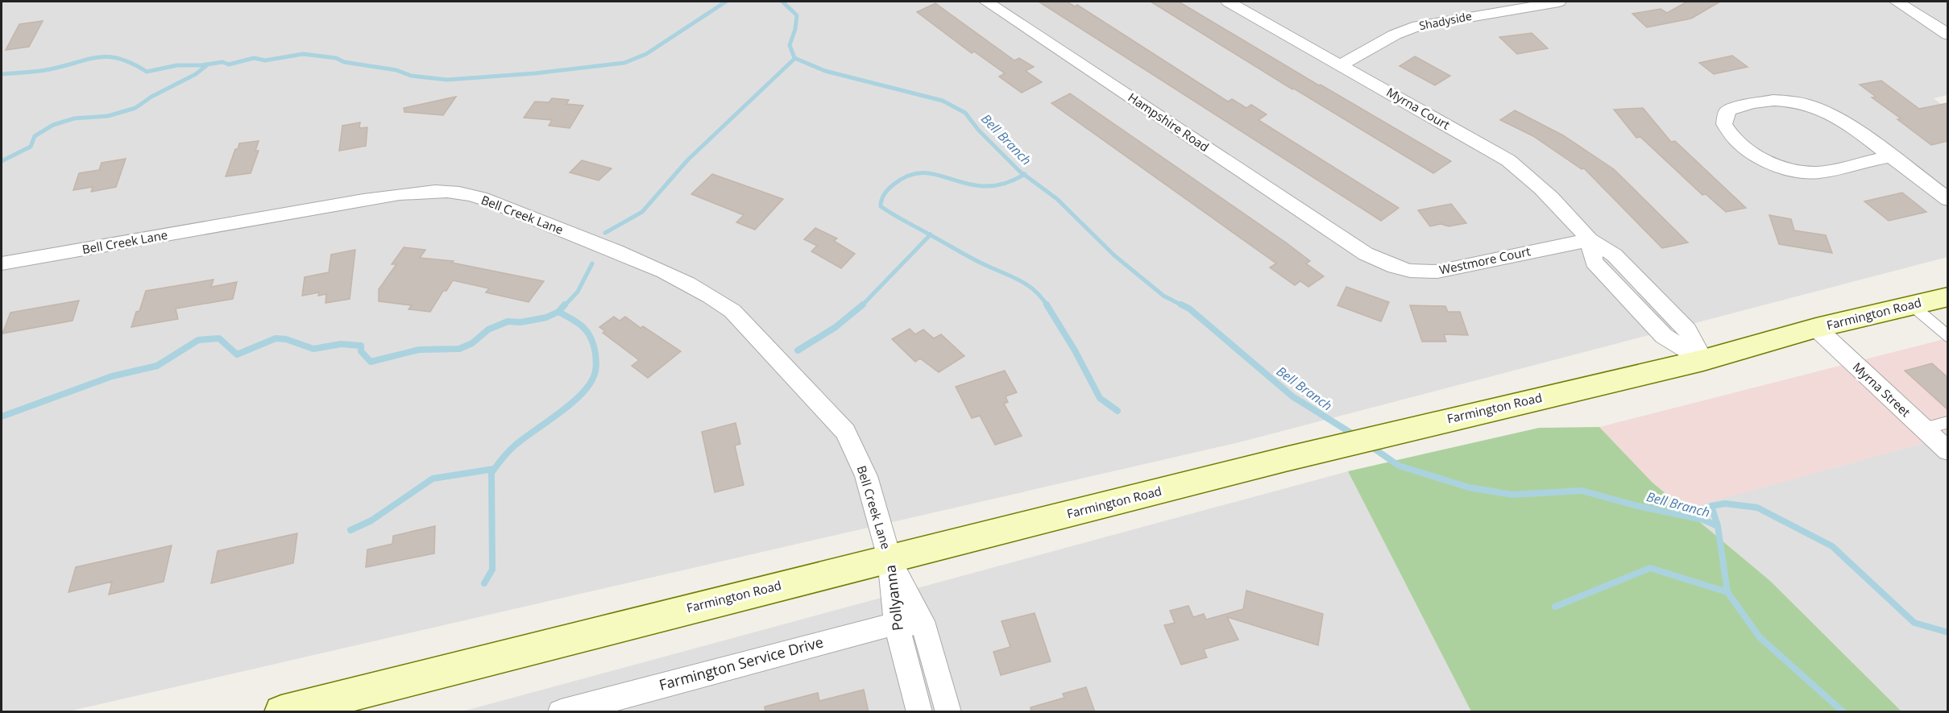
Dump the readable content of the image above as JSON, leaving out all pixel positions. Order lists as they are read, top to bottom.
{
  "streets": {
    "main road": ["Farmington Road"],
    "street": [
      "Shadyside",
      "Myrna Court",
      "Hampshire Road",
      "Bell Creek Lane",
      "Westmore Court",
      "Myrna Street",
      "Pollyanna",
      "Farmington Service Drive"
    ]
  },
  "crossings": [
    ["Shadyside", "Myrna Court"],
    ["Myrna Court", "Westmore Court"],
    ["Myrna Court", "Farmington Road"],
    ["Hampshire Road", "Westmore Court"],
    ["Bell Creek Lane", "Farmington Road"],
    ["Bell Creek Lane", "Pollyanna"],
    ["Farmington Road", "Myrna Street"],
    ["Farmington Road", "Pollyanna"],
    ["Pollyanna", "Farmington Service Drive"]
  ],
  "water": ["Bell Branch"]
}
